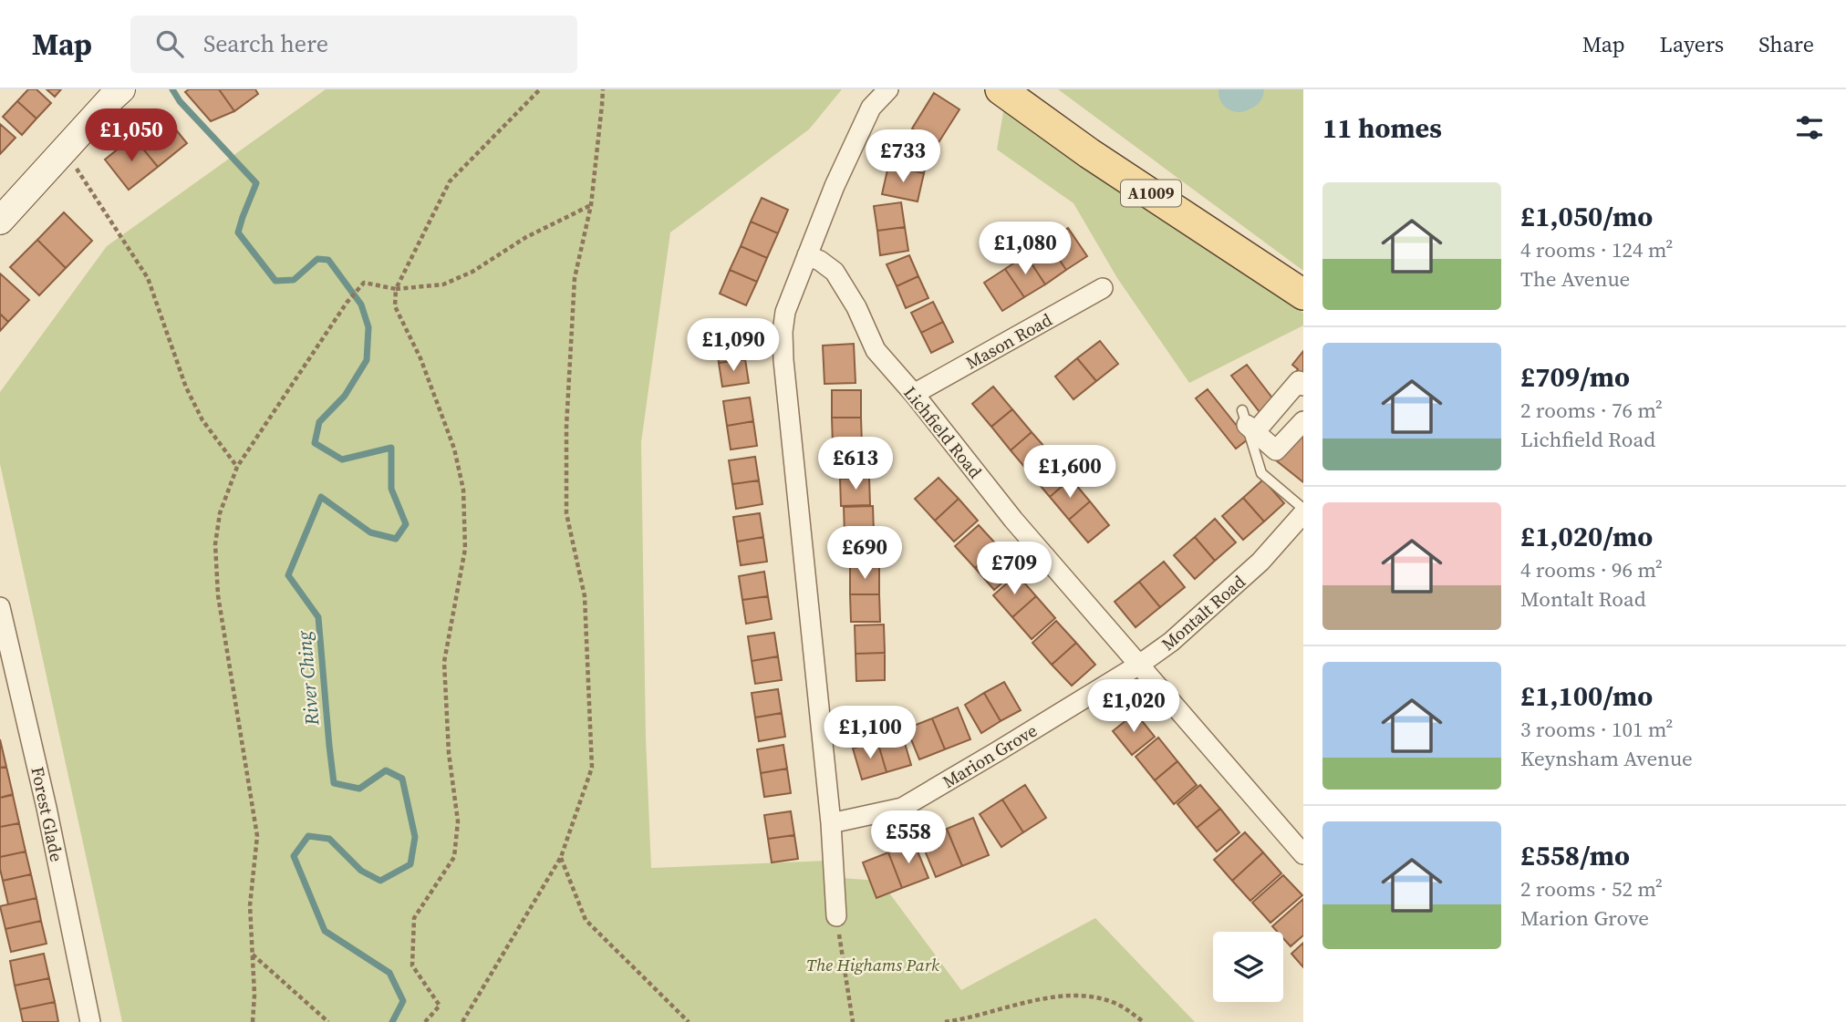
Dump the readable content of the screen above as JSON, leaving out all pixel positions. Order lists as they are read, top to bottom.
{
  "streets": {
    "main road": ["A1009"],
    "street": [
      "Mason Road",
      "Lichfield Road",
      "Montalt Road",
      "Marion Grove",
      "Forest Glade"
    ]
  },
  "crossings": [
    ["Mason Road", "Lichfield Road"],
    ["Lichfield Road", "Montalt Road"],
    ["Lichfield Road", "Marion Grove"],
    ["Montalt Road", "Marion Grove"]
  ],
  "water": ["River Ching"],
  "parks": ["The Highams Park"],
  "page": {
    "header": "Map",
    "search": "Search here",
    "nav": ["Map", "Layers", "Share"],
    "heading": "11 homes",
    "price": [
      "£1,050",
      "£733",
      "£1,080",
      "£1,090",
      "£613",
      "£1,600",
      "£690",
      "£709",
      "£1,020",
      "£1,100",
      "£558"
    ],
    "list": [
      {
        "name": "£1,050/mo",
        "note": "4 rooms · 124 m² · The Avenue"
      },
      {
        "name": "£709/mo",
        "note": "2 rooms · 76 m² · Lichfield Road"
      },
      {
        "name": "£1,020/mo",
        "note": "4 rooms · 96 m² · Montalt Road"
      },
      {
        "name": "£1,100/mo",
        "note": "3 rooms · 101 m² · Keynsham Avenue"
      },
      {
        "name": "£558/mo",
        "note": "2 rooms · 52 m² · Marion Grove"
      }
    ]
  }
}
